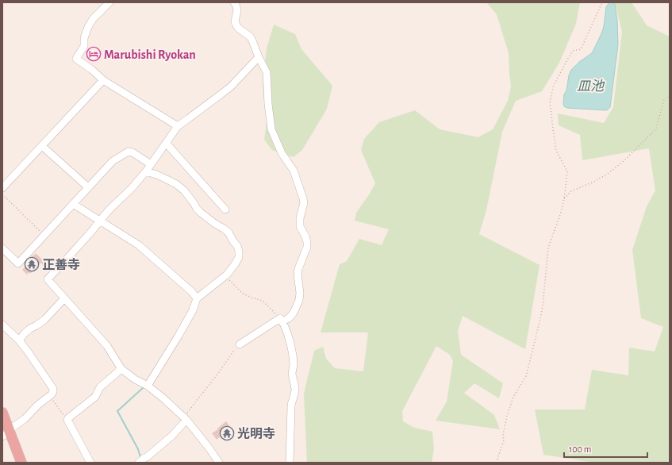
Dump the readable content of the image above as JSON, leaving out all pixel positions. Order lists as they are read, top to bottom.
{
  "water": ["皿池"],
  "places": {
    "hotel": ["Marubishi Ryokan"],
    "temple": ["正善寺", "光明寺"]
  },
  "scale_bar": "100 m"
}
